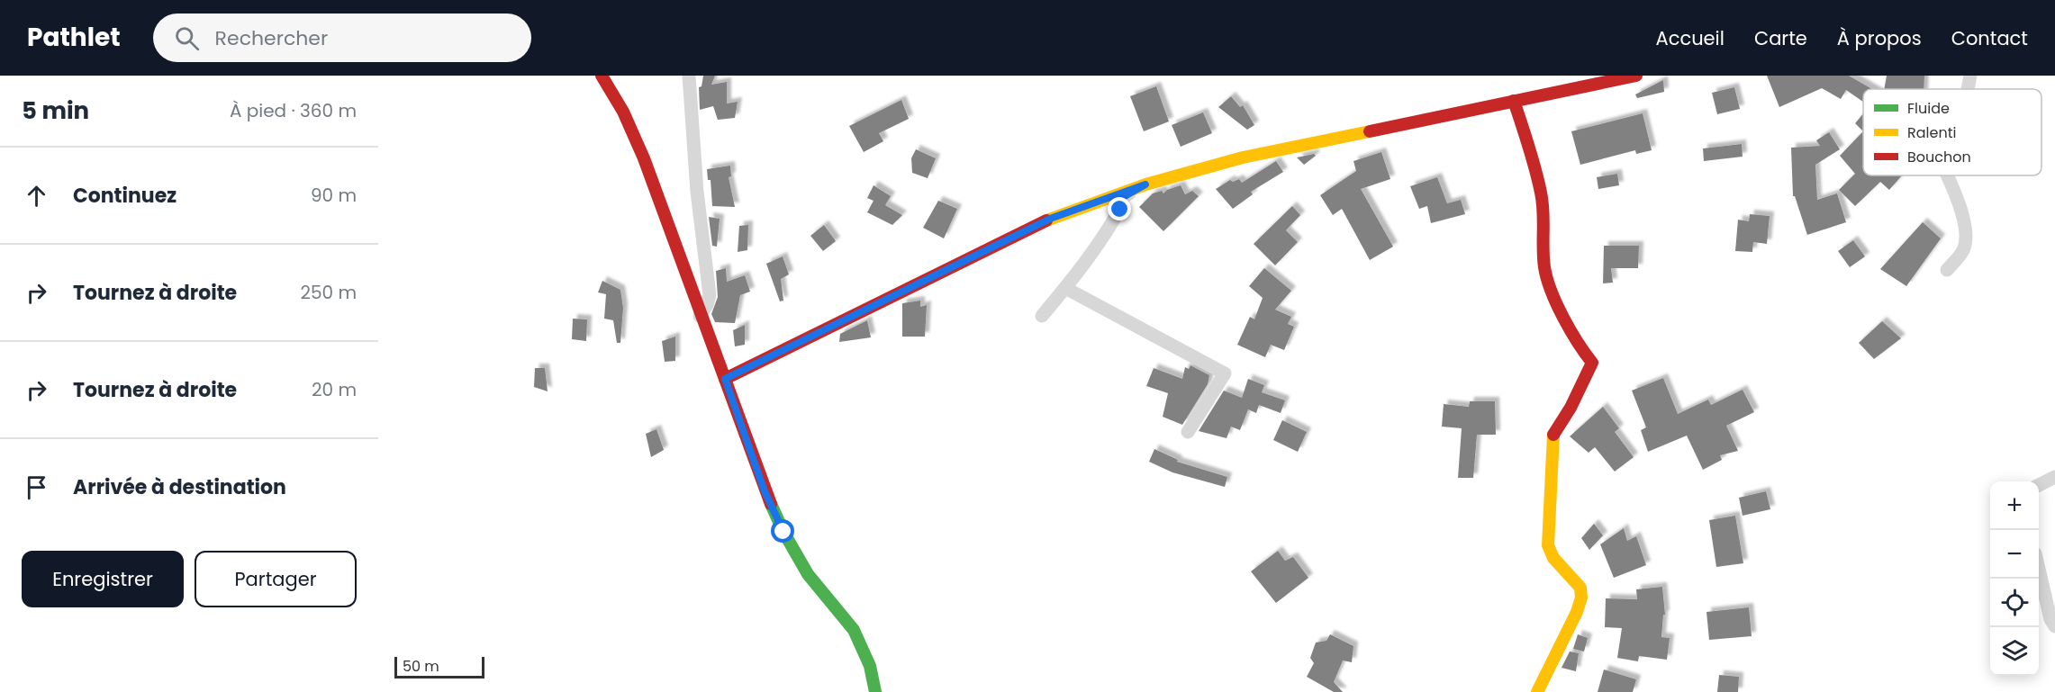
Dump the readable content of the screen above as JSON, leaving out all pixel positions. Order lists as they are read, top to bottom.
{
  "legend": ["Fluide", "Ralenti", "Bouchon"],
  "scale_bar": "50 m",
  "page": {
    "header": "Pathlet",
    "search": "Rechercher",
    "nav": [
      "Accueil",
      "Carte",
      "À propos",
      "Contact"
    ],
    "heading": ["5 min", "À pied · 360 m"],
    "list": [
      ["Continuez", "90 m"],
      ["Tournez à droite", "250 m"],
      ["Tournez à droite", "20 m"],
      "Arrivée à destination"
    ],
    "map_buttons": ["+", "−"],
    "buttons": ["Enregistrer", "Partager"],
    "scale": "50 m"
  }
}
